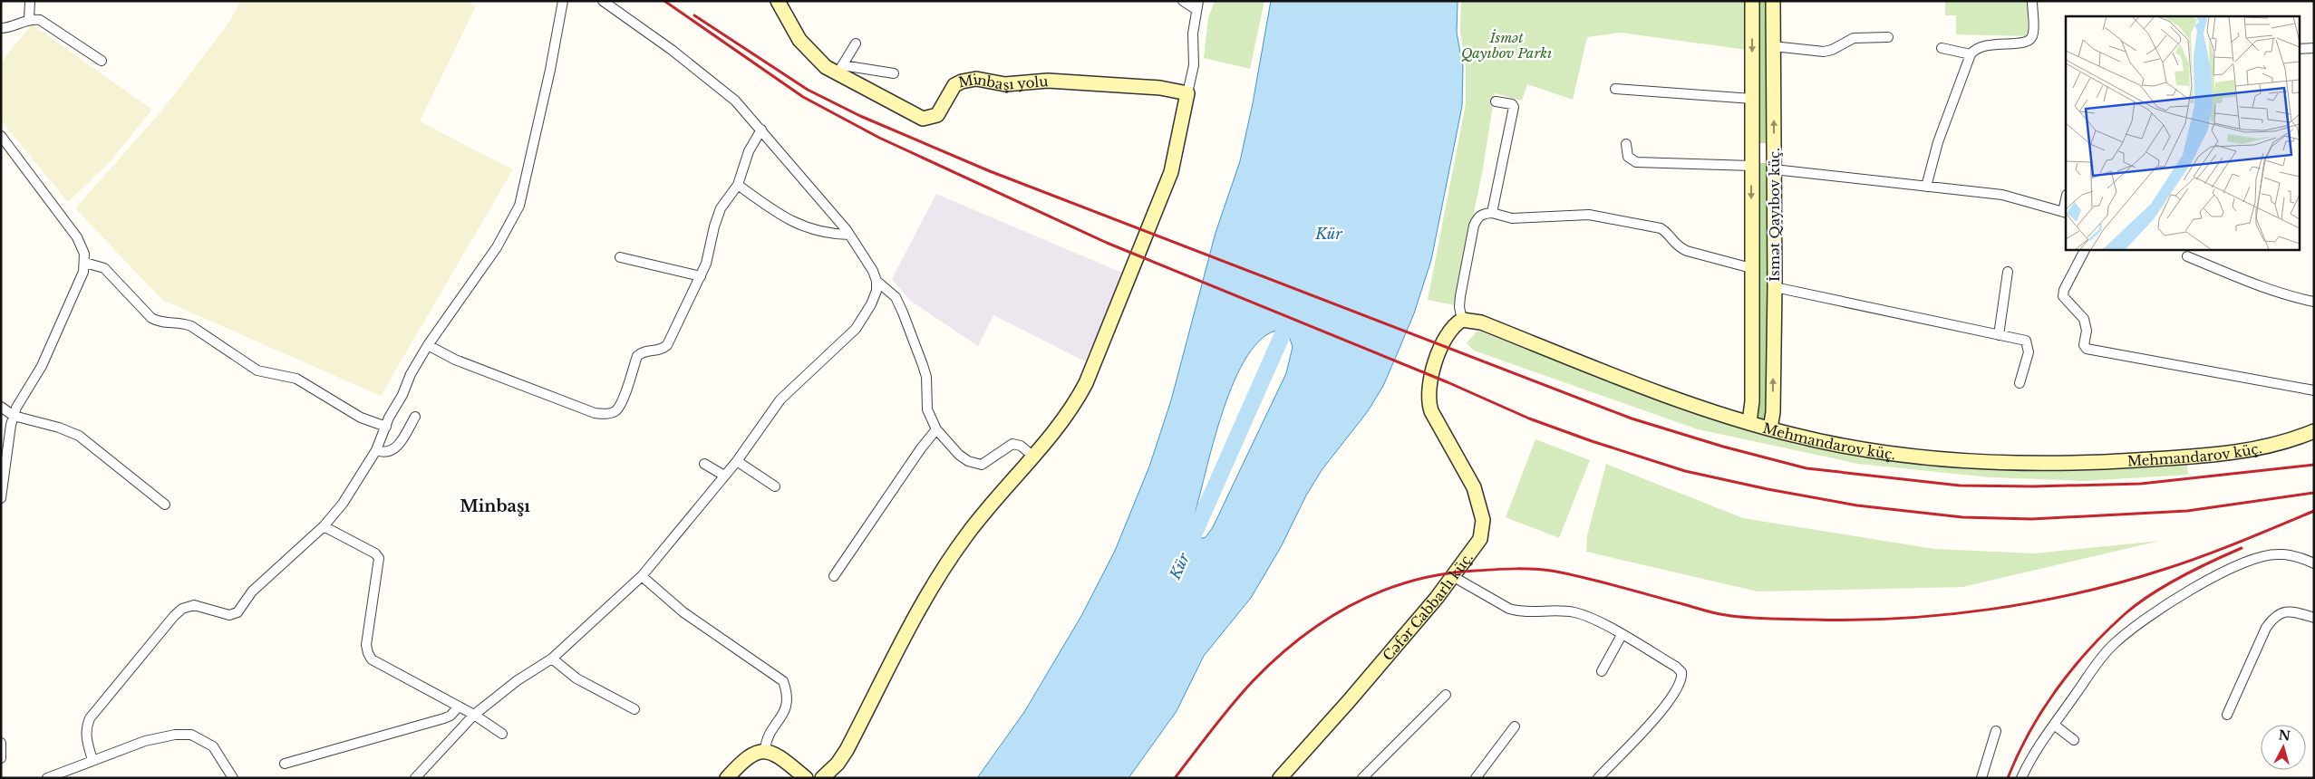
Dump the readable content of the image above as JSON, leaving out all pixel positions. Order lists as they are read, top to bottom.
{
  "streets": {
    "street": [
      "Minbaşı yolu",
      "İsmət Qayıbov küç.",
      "Mehmandarov küç.",
      "Cəfər Cabbarlı küç."
    ]
  },
  "crossings": [
    ["İsmət Qayıbov küç.", "Mehmandarov küç."],
    ["Mehmandarov küç.", "Cəfər Cabbarlı küç."]
  ],
  "districts": ["Minbaşı"],
  "water": ["Kür"],
  "parks": ["İsmət Qayıbov Parkı"],
  "north": "top"
}
